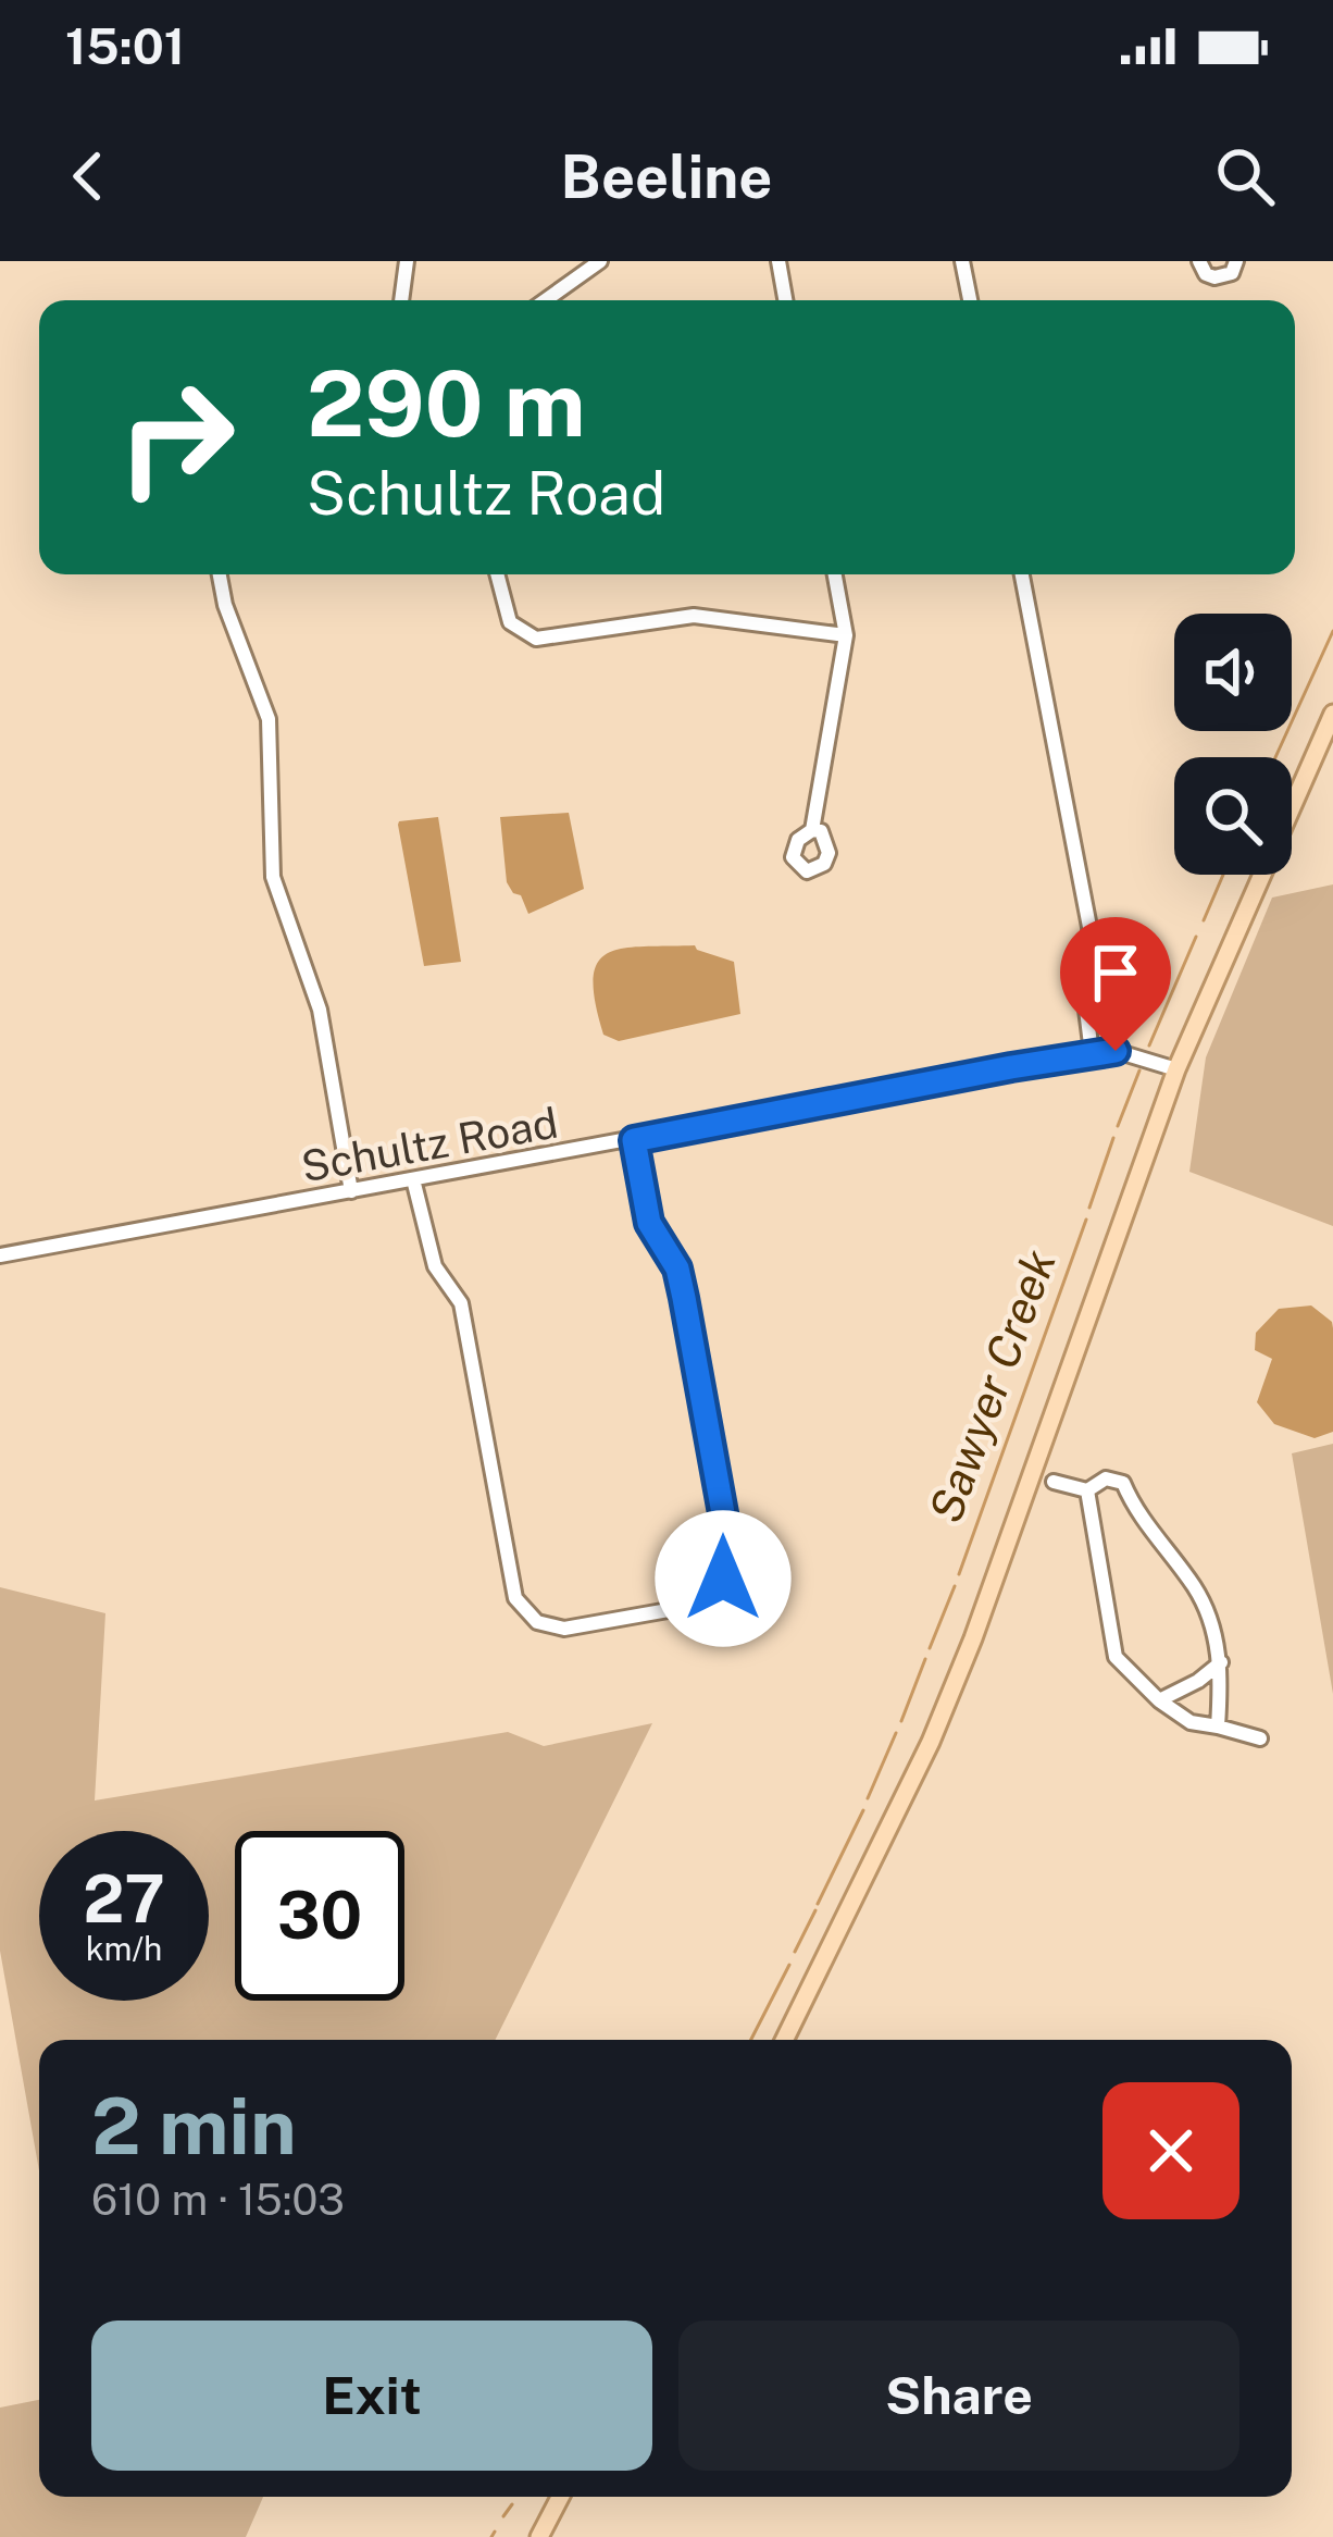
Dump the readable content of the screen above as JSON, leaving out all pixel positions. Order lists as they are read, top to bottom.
{
  "streets": {
    "street": ["Schultz Road"]
  },
  "water": ["Sawyer Creek"],
  "page": {
    "status": "15:01",
    "header": "Beeline",
    "turn": ["290 m", "Schultz Road"],
    "speed": "27 km/h",
    "limit": "30",
    "heading": ["2 min", "610 m · 15:03"],
    "buttons": ["Exit", "Share"]
  }
}
